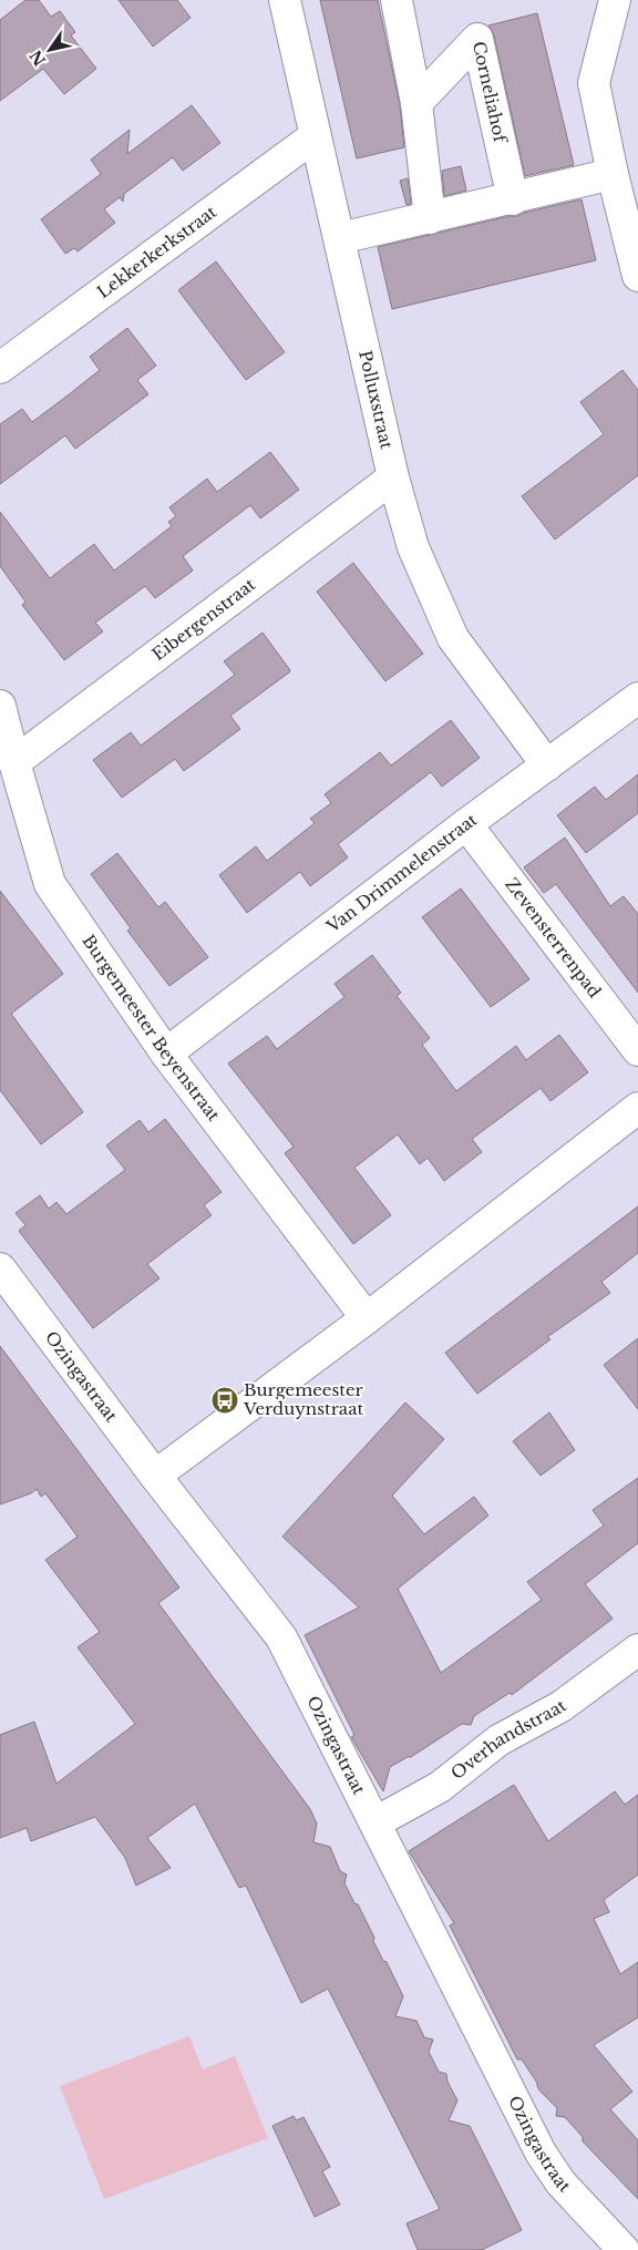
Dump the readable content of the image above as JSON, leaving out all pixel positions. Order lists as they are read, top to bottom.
{
  "streets": {
    "street": [
      "Corneliahof",
      "Lekkerkerkstraat",
      "Polluxstraat",
      "Eibergenstraat",
      "Van Drimmelenstraat",
      "Zevensterrenpad",
      "Burgemeester Beyenstraat",
      "Ozingastraat",
      "Overhandstraat"
    ]
  },
  "crossings": [
    ["Lekkerkerkstraat", "Polluxstraat"],
    ["Polluxstraat", "Eibergenstraat"],
    ["Polluxstraat", "Van Drimmelenstraat"],
    ["Eibergenstraat", "Burgemeester Beyenstraat"],
    ["Van Drimmelenstraat", "Zevensterrenpad"],
    ["Van Drimmelenstraat", "Burgemeester Beyenstraat"],
    ["Ozingastraat", "Overhandstraat"]
  ],
  "places": {
    "bus stop": ["Burgemeester Verduynstraat"]
  },
  "north": "bottom left"
}
